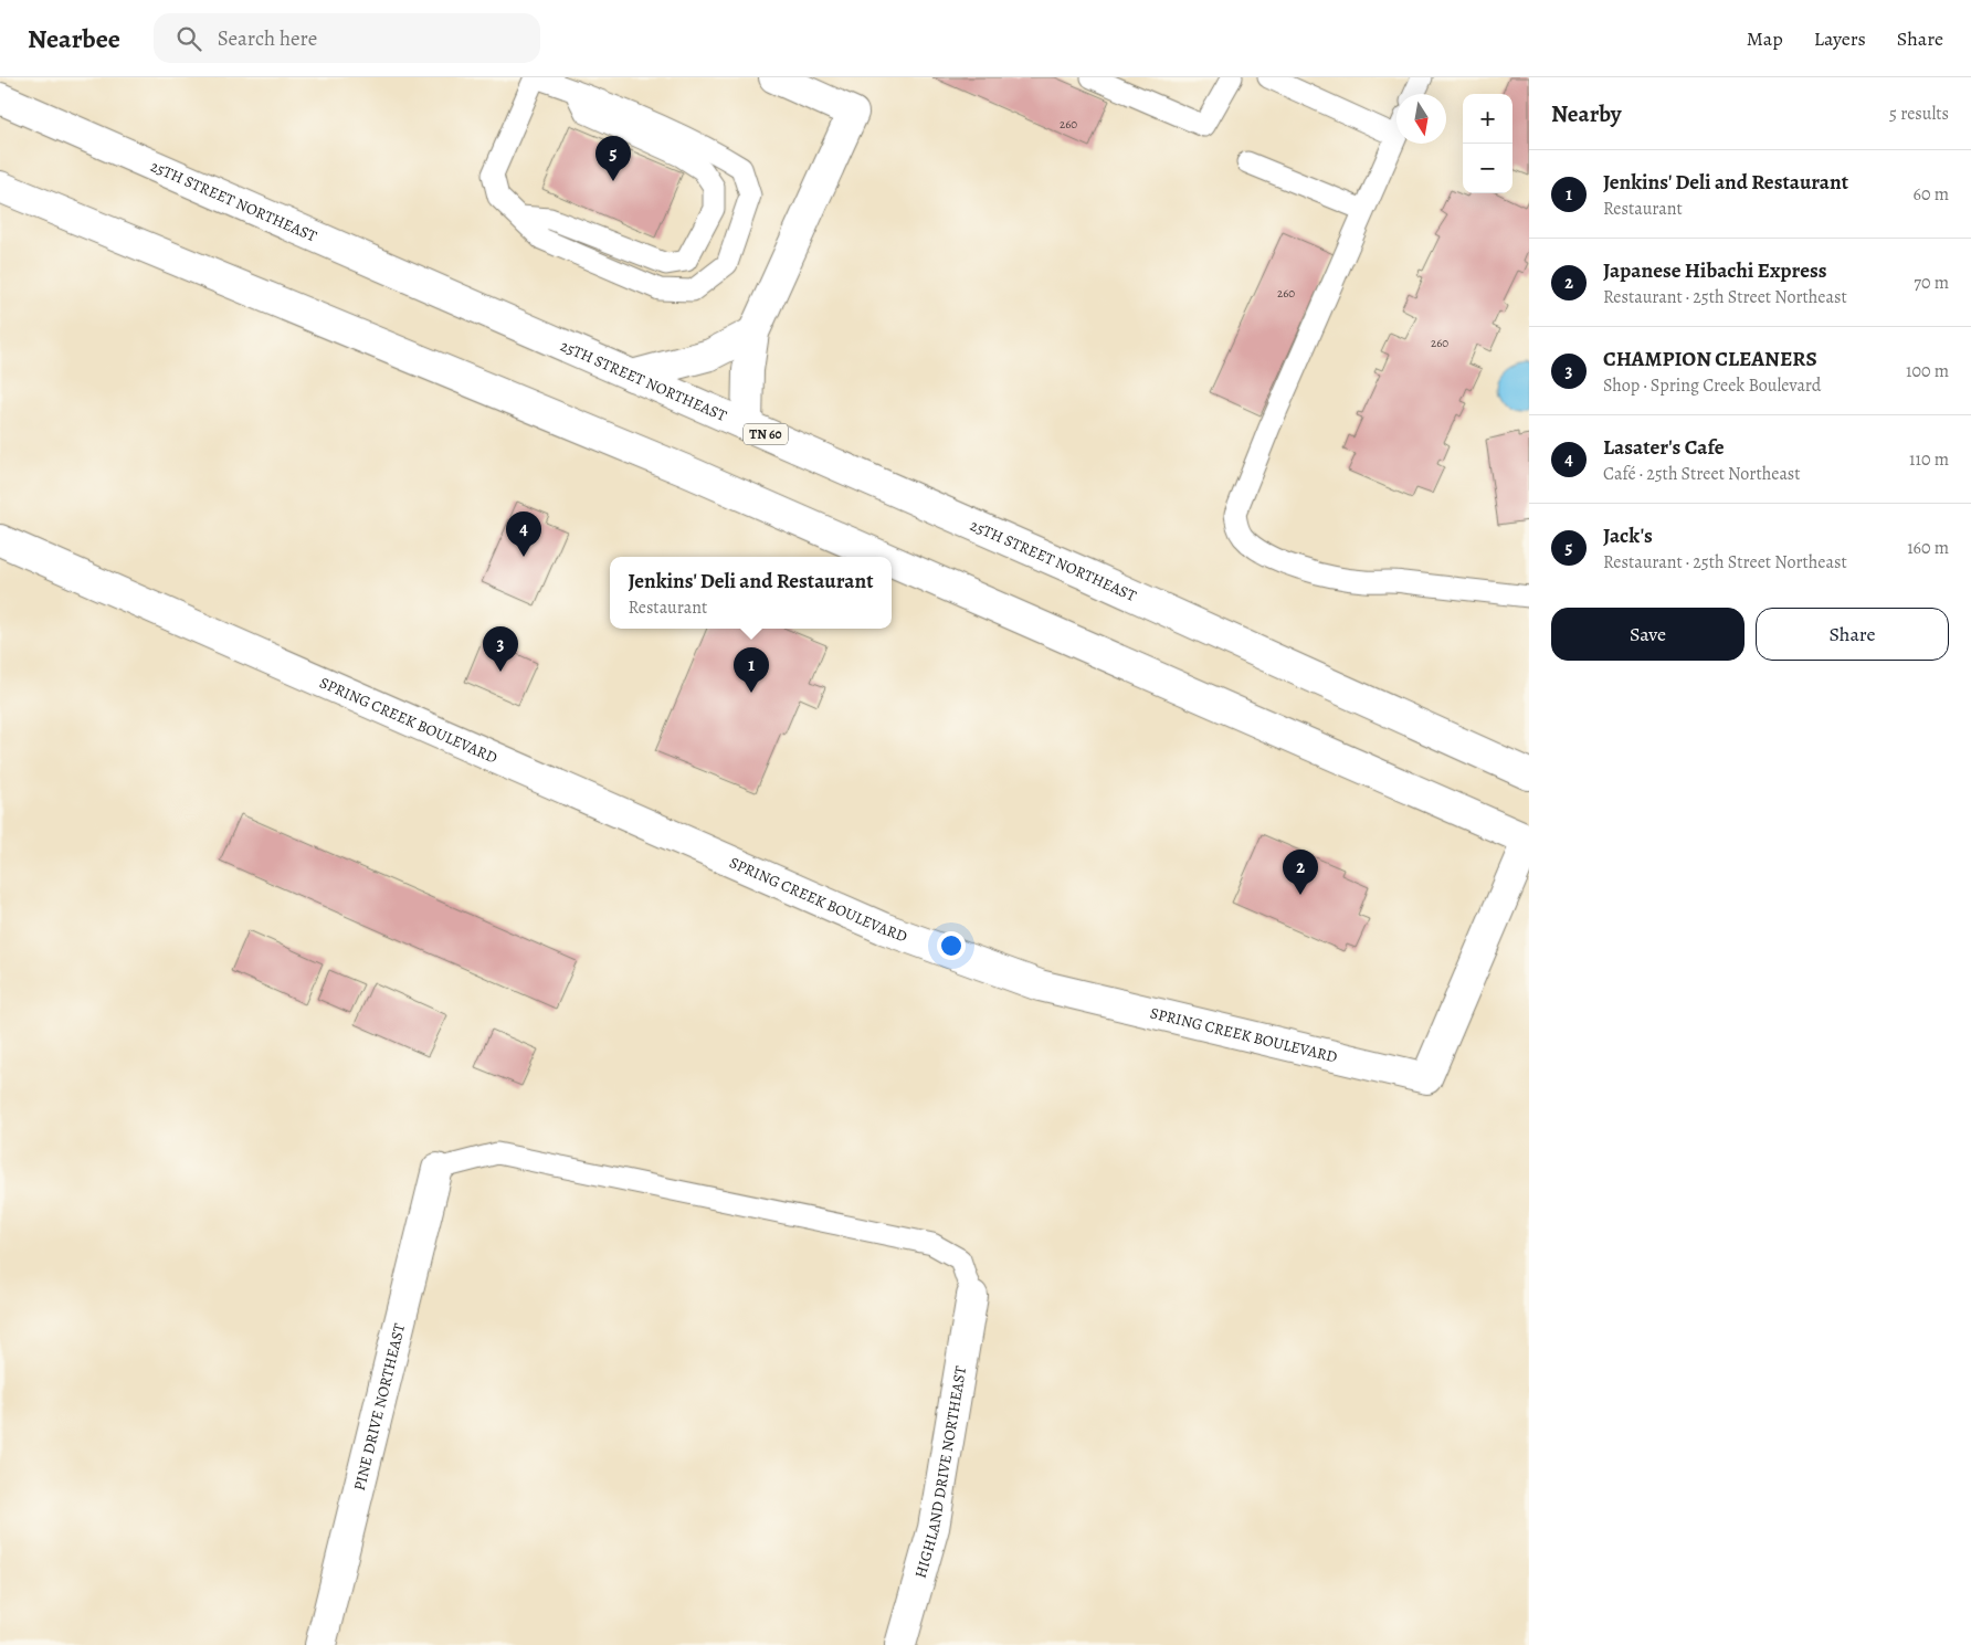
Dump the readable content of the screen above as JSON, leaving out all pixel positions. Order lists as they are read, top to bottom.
{
  "streets": {
    "main road": [
      "25TH STREET NORTHEAST",
      "TN 60",
      "SPRING CREEK BOULEVARD",
      "PINE DRIVE NORTHEAST",
      "HIGHLAND DRIVE NORTHEAST"
    ]
  },
  "house_numbers": ["260", "260", "260"],
  "north": "bottom",
  "page": {
    "header": "Nearbee",
    "search": "Search here",
    "nav": ["Map", "Layers", "Share"],
    "heading": ["Nearby", "5 results"],
    "map_buttons": ["+", "−"],
    "pins": [
      "5",
      "4",
      "3",
      "1",
      "2"
    ],
    "list": [
      {
        "mark": "1",
        "name": "Jenkins' Deli and Restaurant",
        "note": "Restaurant",
        "value": "60 m"
      },
      {
        "mark": "2",
        "name": "Japanese Hibachi Express",
        "note": "Restaurant · 25th Street Northeast",
        "value": "70 m"
      },
      {
        "mark": "3",
        "name": "CHAMPION CLEANERS",
        "note": "Shop · Spring Creek Boulevard",
        "value": "100 m"
      },
      {
        "mark": "4",
        "name": "Lasater's Cafe",
        "note": "Café · 25th Street Northeast",
        "value": "110 m"
      },
      {
        "mark": "5",
        "name": "Jack's",
        "note": "Restaurant · 25th Street Northeast",
        "value": "160 m"
      }
    ],
    "popup": ["Jenkins' Deli and Restaurant", "Restaurant"],
    "buttons": ["Save", "Share"]
  }
}
